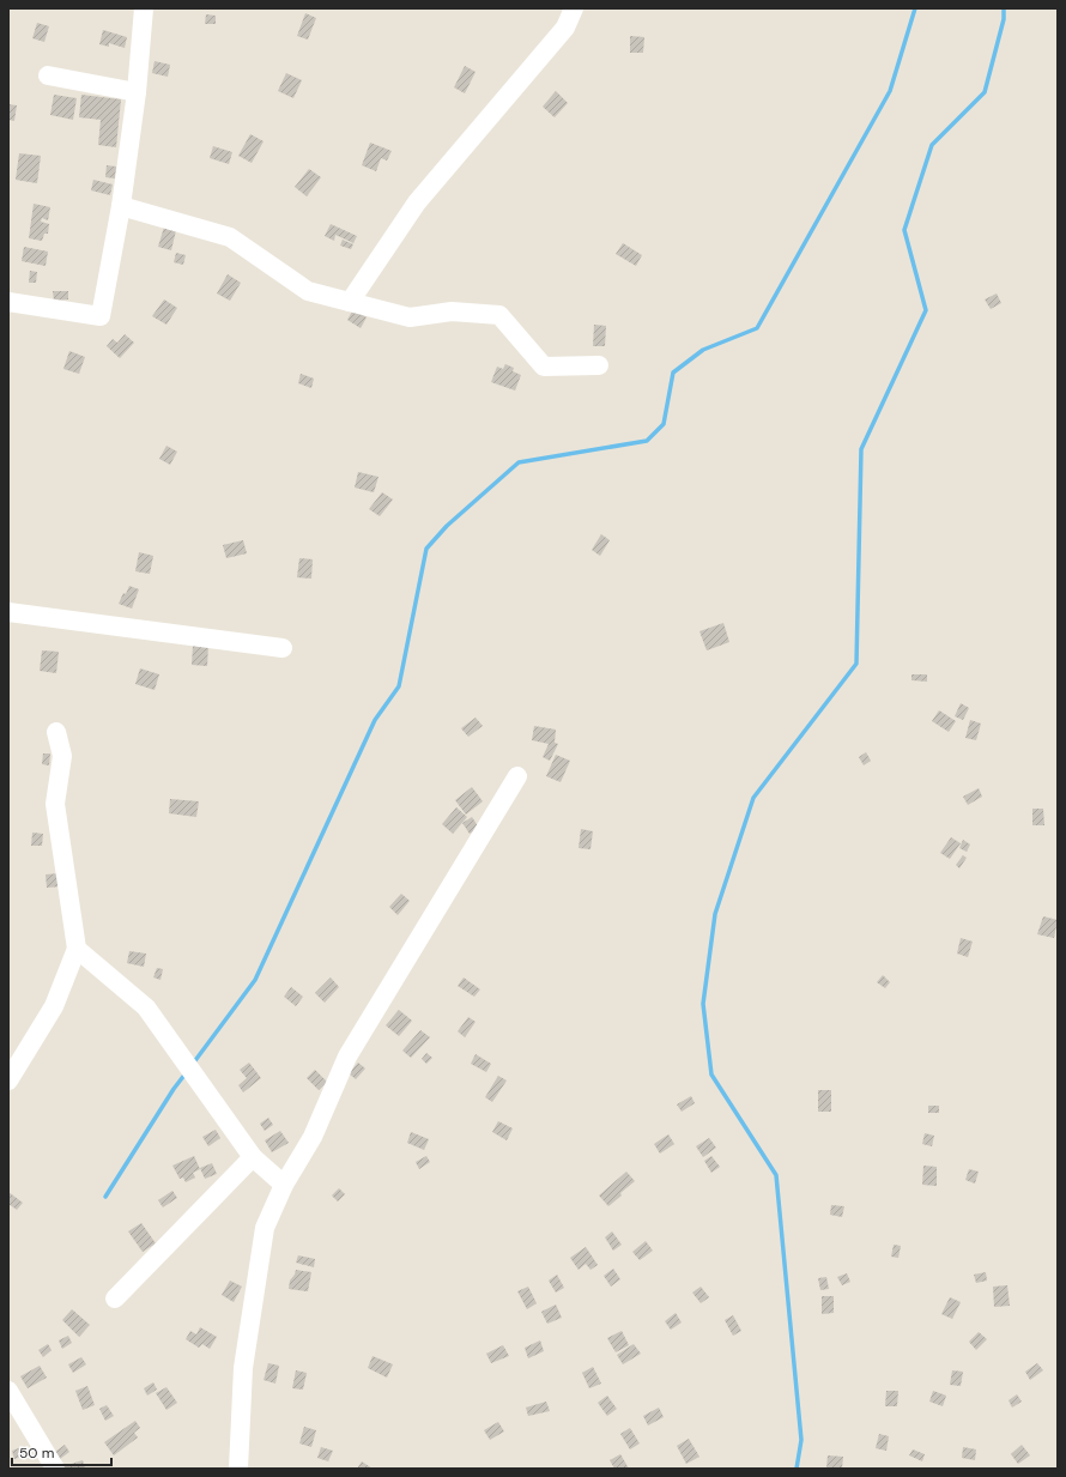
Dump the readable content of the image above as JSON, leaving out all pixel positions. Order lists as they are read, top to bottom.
{
  "scale_bar": "50 m"
}
